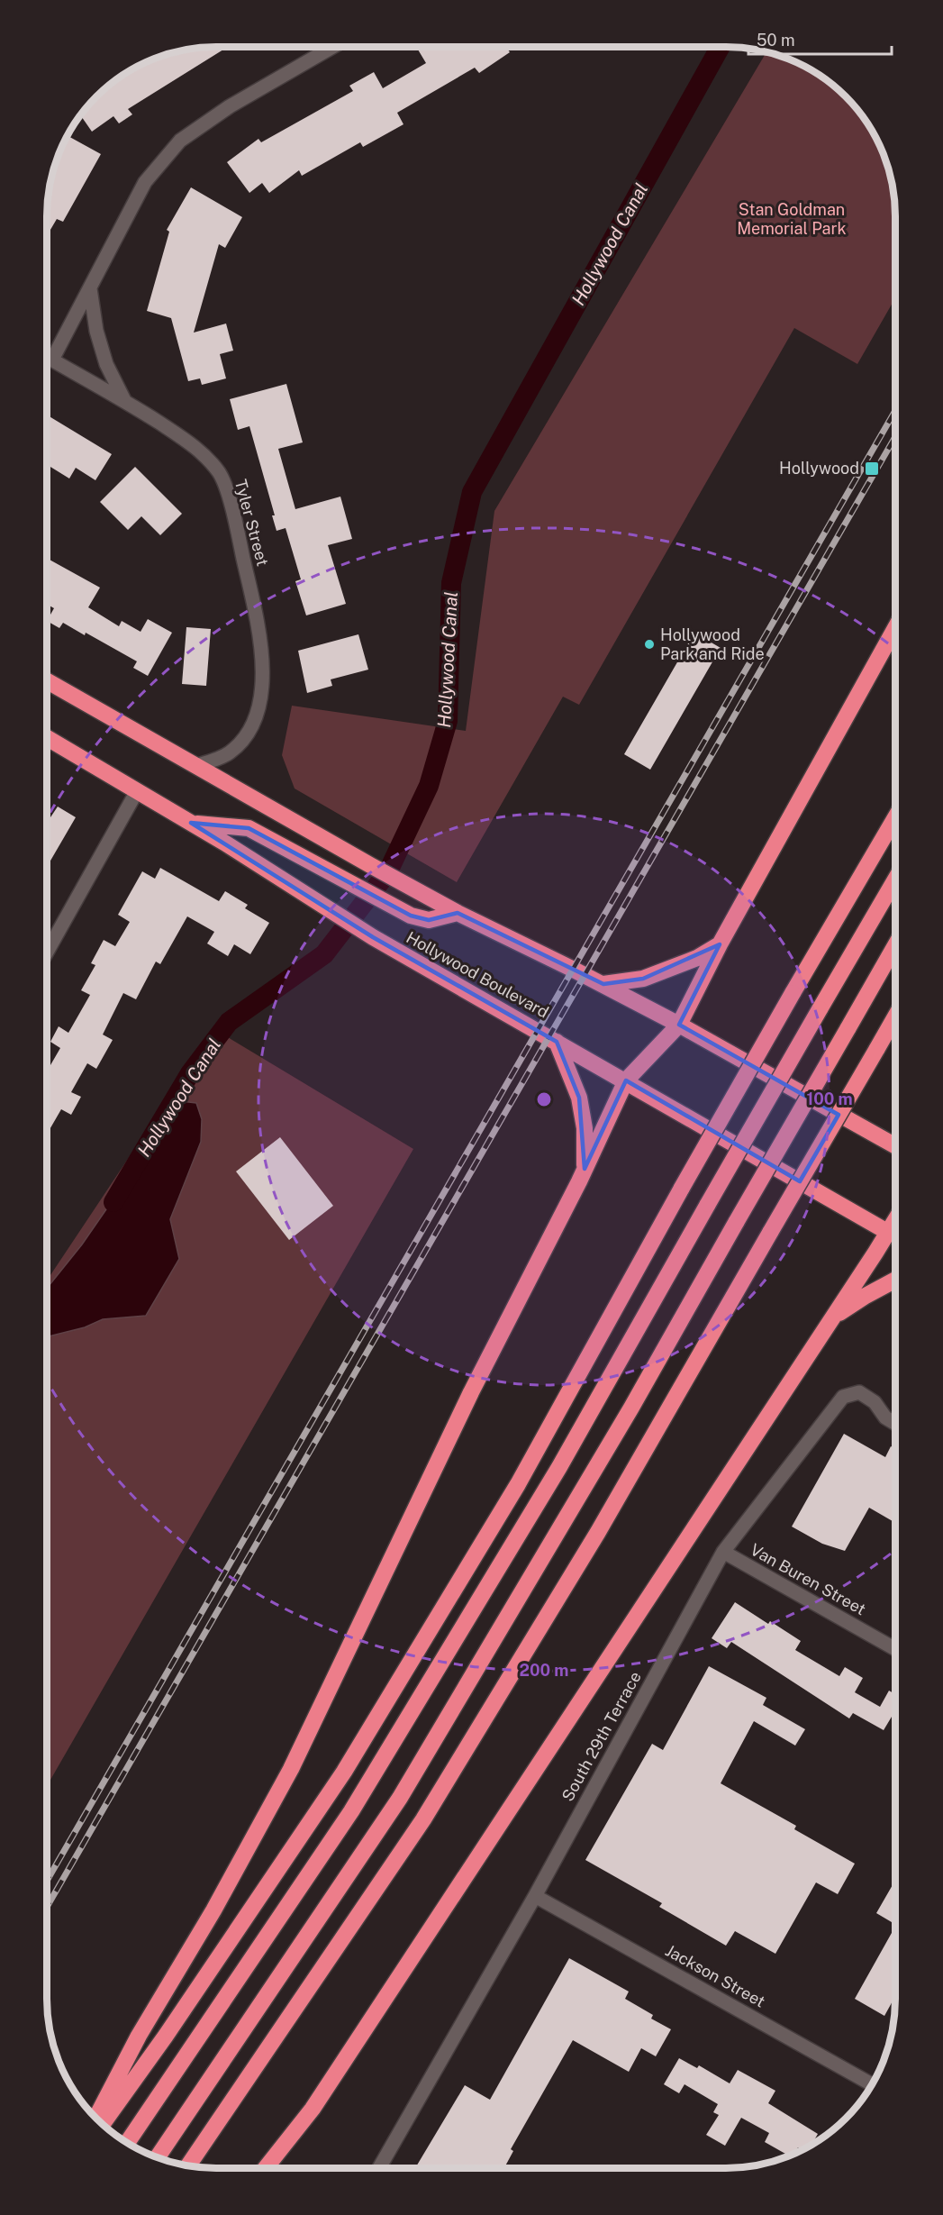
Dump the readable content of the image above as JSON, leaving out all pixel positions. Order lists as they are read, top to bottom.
{
  "streets": {
    "highway": ["Hollywood Boulevard"],
    "street": [
      "Tyler Street",
      "Van Buren Street",
      "South 29th Terrace",
      "Jackson Street"
    ]
  },
  "crossings": [
    ["Van Buren Street", "South 29th Terrace"],
    ["South 29th Terrace", "Jackson Street"]
  ],
  "water": ["Hollywood Canal"],
  "parks": ["Stan Goldman Memorial Park"],
  "places": {
    "transit": ["Hollywood"],
    "other": ["Hollywood Park and Ride"]
  },
  "scale_bar": "50 m",
  "rings": ["100 m", "200 m"]
}
